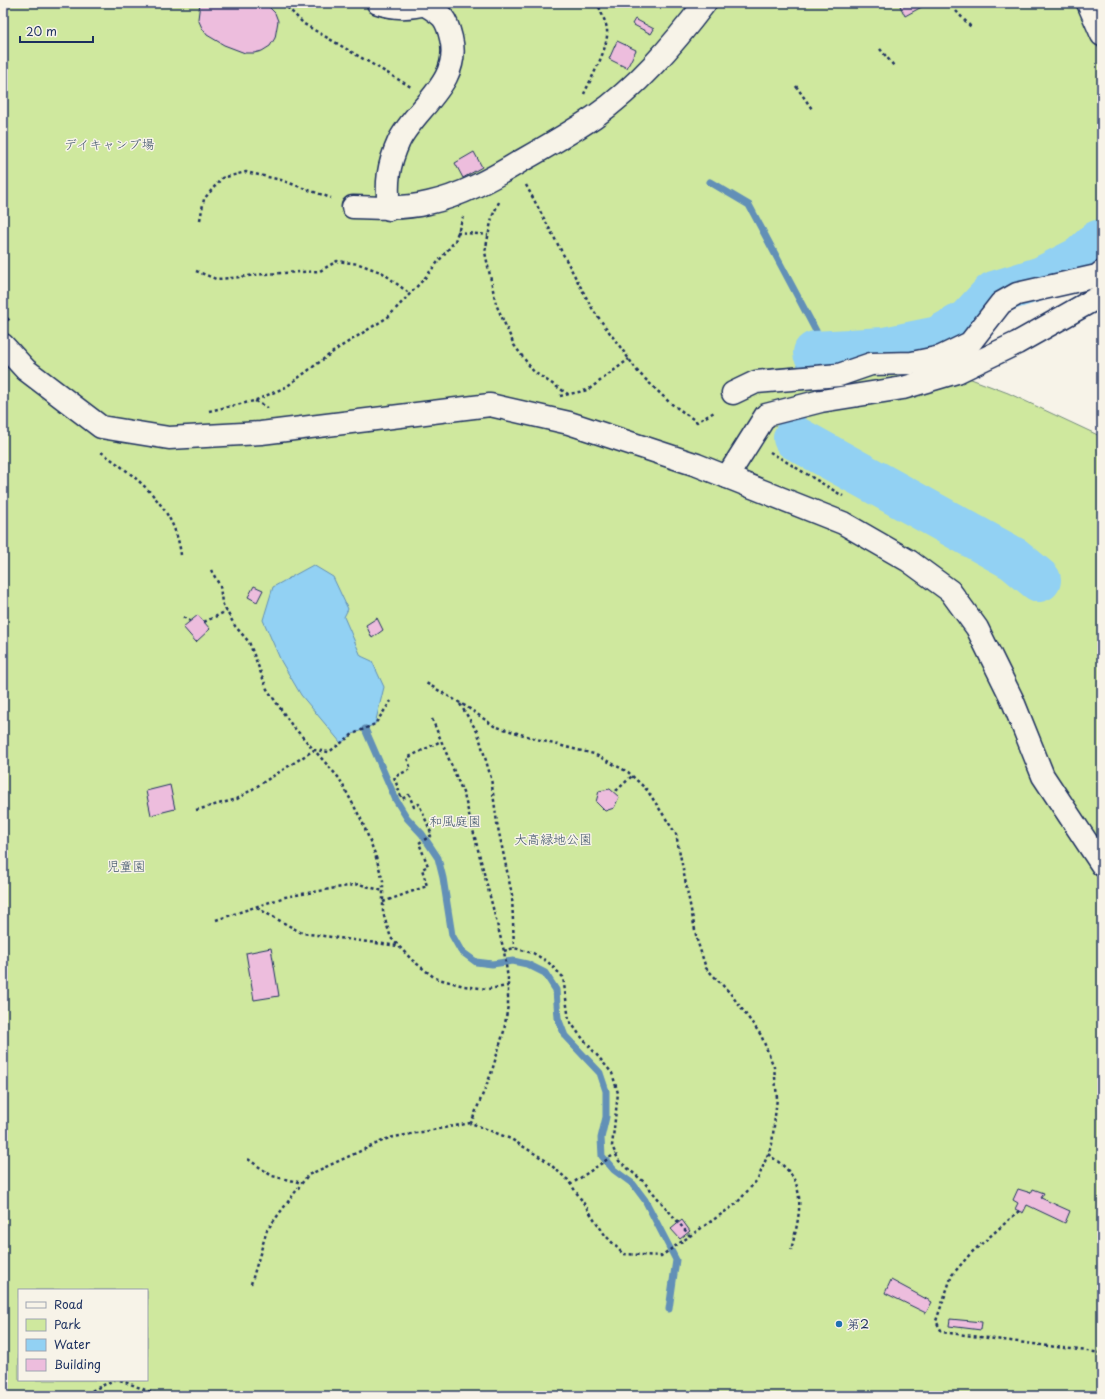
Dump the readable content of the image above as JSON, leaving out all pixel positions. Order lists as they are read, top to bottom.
{
  "parks": [
    "デイキャンプ場",
    "和風庭園",
    "大高緑地公園",
    "児童園"
  ],
  "places": ["第2"],
  "legend": [
    "Road",
    "Park",
    "Water",
    "Building"
  ],
  "scale_bar": "20 m"
}
